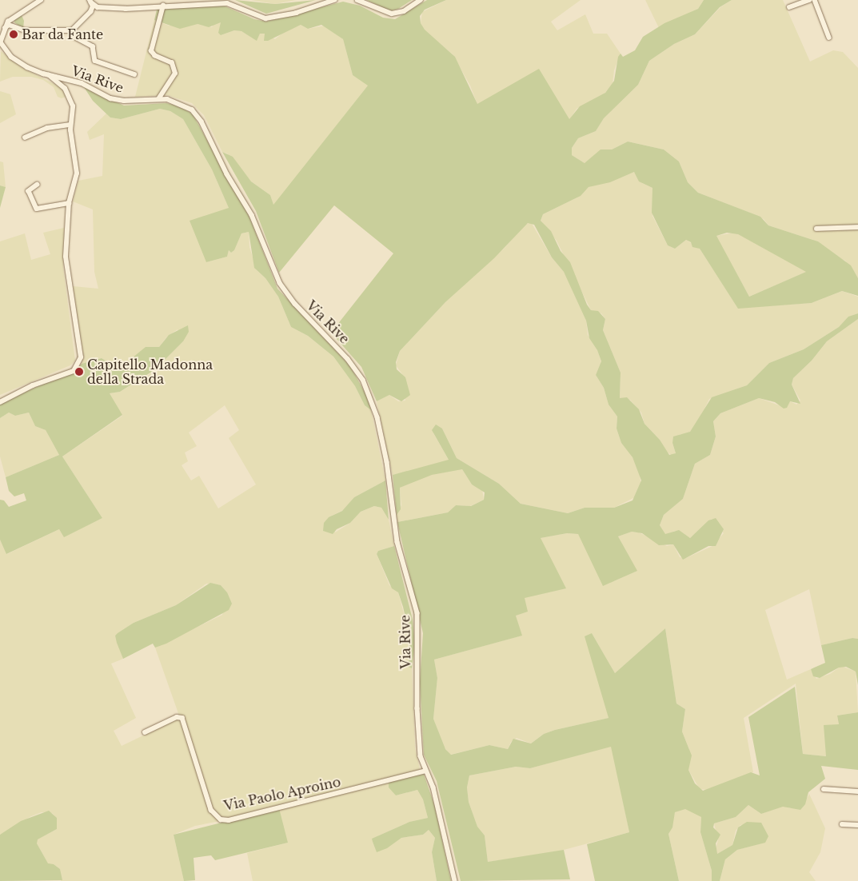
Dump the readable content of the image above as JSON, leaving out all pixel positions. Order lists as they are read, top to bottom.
{
  "streets": {
    "street": ["Via Rive", "Via Paolo Aproino"]
  },
  "crossings": [
    ["Via Rive", "Via Paolo Aproino"]
  ],
  "places": ["Bar da Fante", "Capitello Madonna della Strada"]
}
